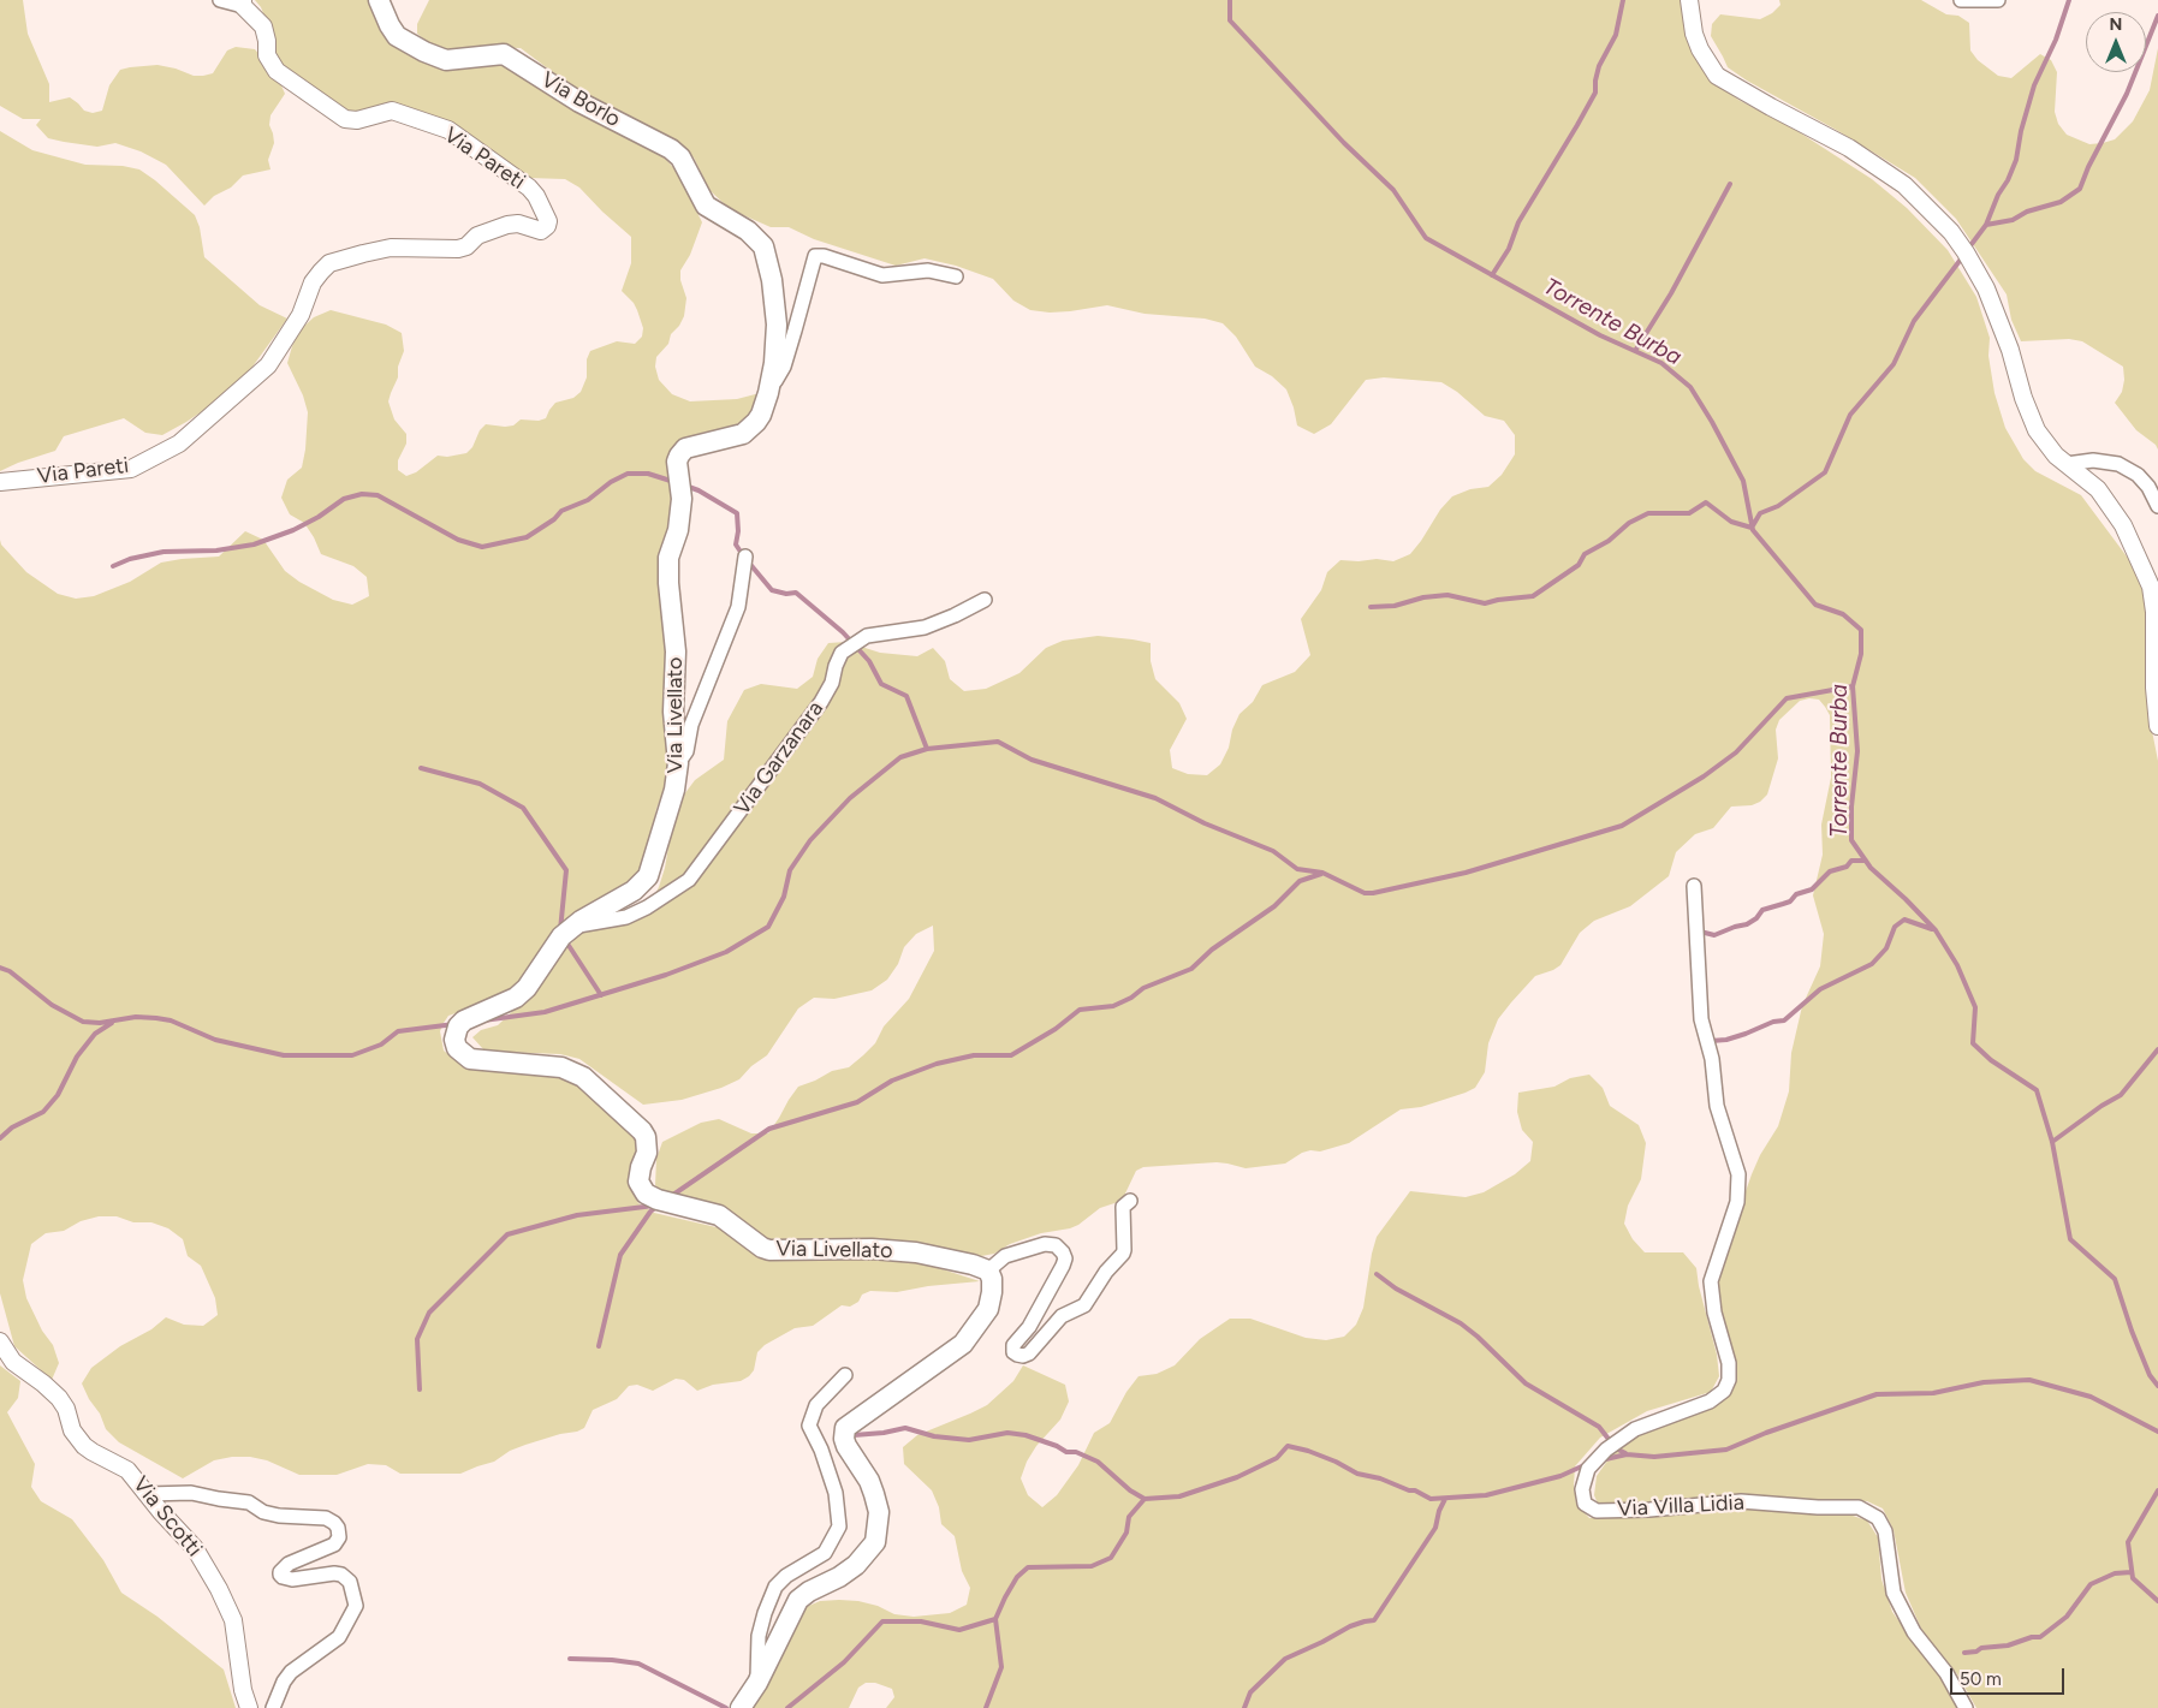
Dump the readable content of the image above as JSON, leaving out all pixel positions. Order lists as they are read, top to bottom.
{
  "streets": {
    "main road": ["Via Borlo", "Via Livellato"],
    "street": [
      "Via Pareti",
      "Via Garzanara",
      "Via Villa Lidia",
      "Via Scotti"
    ]
  },
  "crossings": [
    ["Via Borlo", "Via Livellato"],
    ["Via Livellato", "Via Garzanara"]
  ],
  "water": ["Torrente Burba"],
  "scale_bar": "50 m",
  "north": "top"
}
